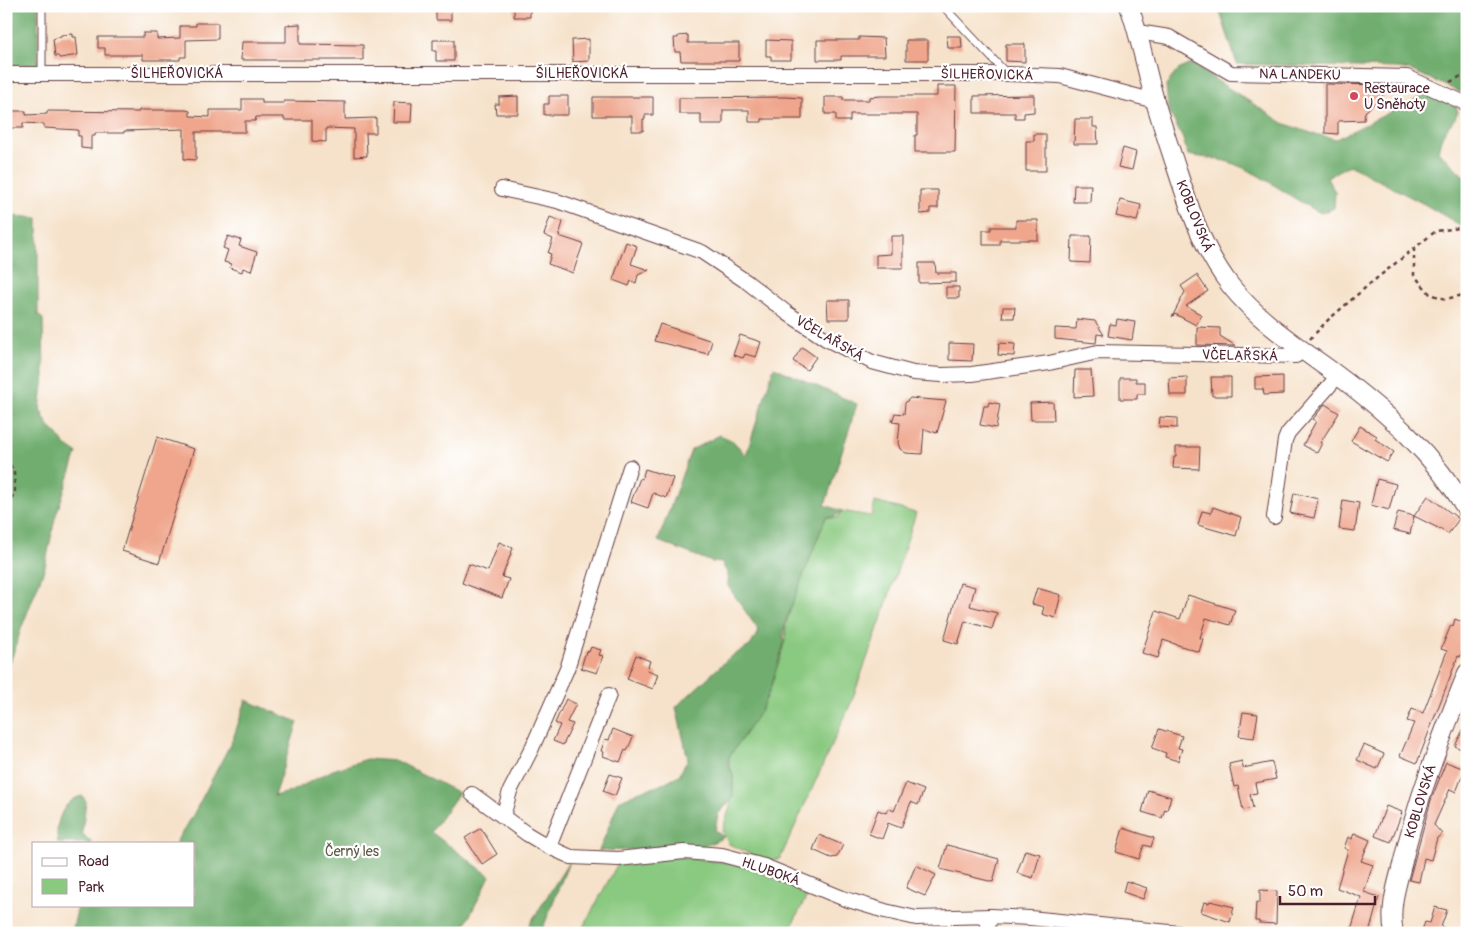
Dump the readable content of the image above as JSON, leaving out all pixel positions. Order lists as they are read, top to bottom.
{
  "streets": {
    "street": [
      "ŠILHEŘOVICKÁ",
      "NA LANDEKU",
      "KOBLOVSKÁ",
      "VČELAŘSKÁ",
      "HLUBOKÁ"
    ]
  },
  "crossings": [
    ["ŠILHEŘOVICKÁ", "KOBLOVSKÁ"],
    ["NA LANDEKU", "KOBLOVSKÁ"],
    ["KOBLOVSKÁ", "VČELAŘSKÁ"]
  ],
  "parks": ["Černý les"],
  "places": ["Restaurace U Sněhoty"],
  "legend": ["Road", "Park"],
  "scale_bar": "50 m"
}
